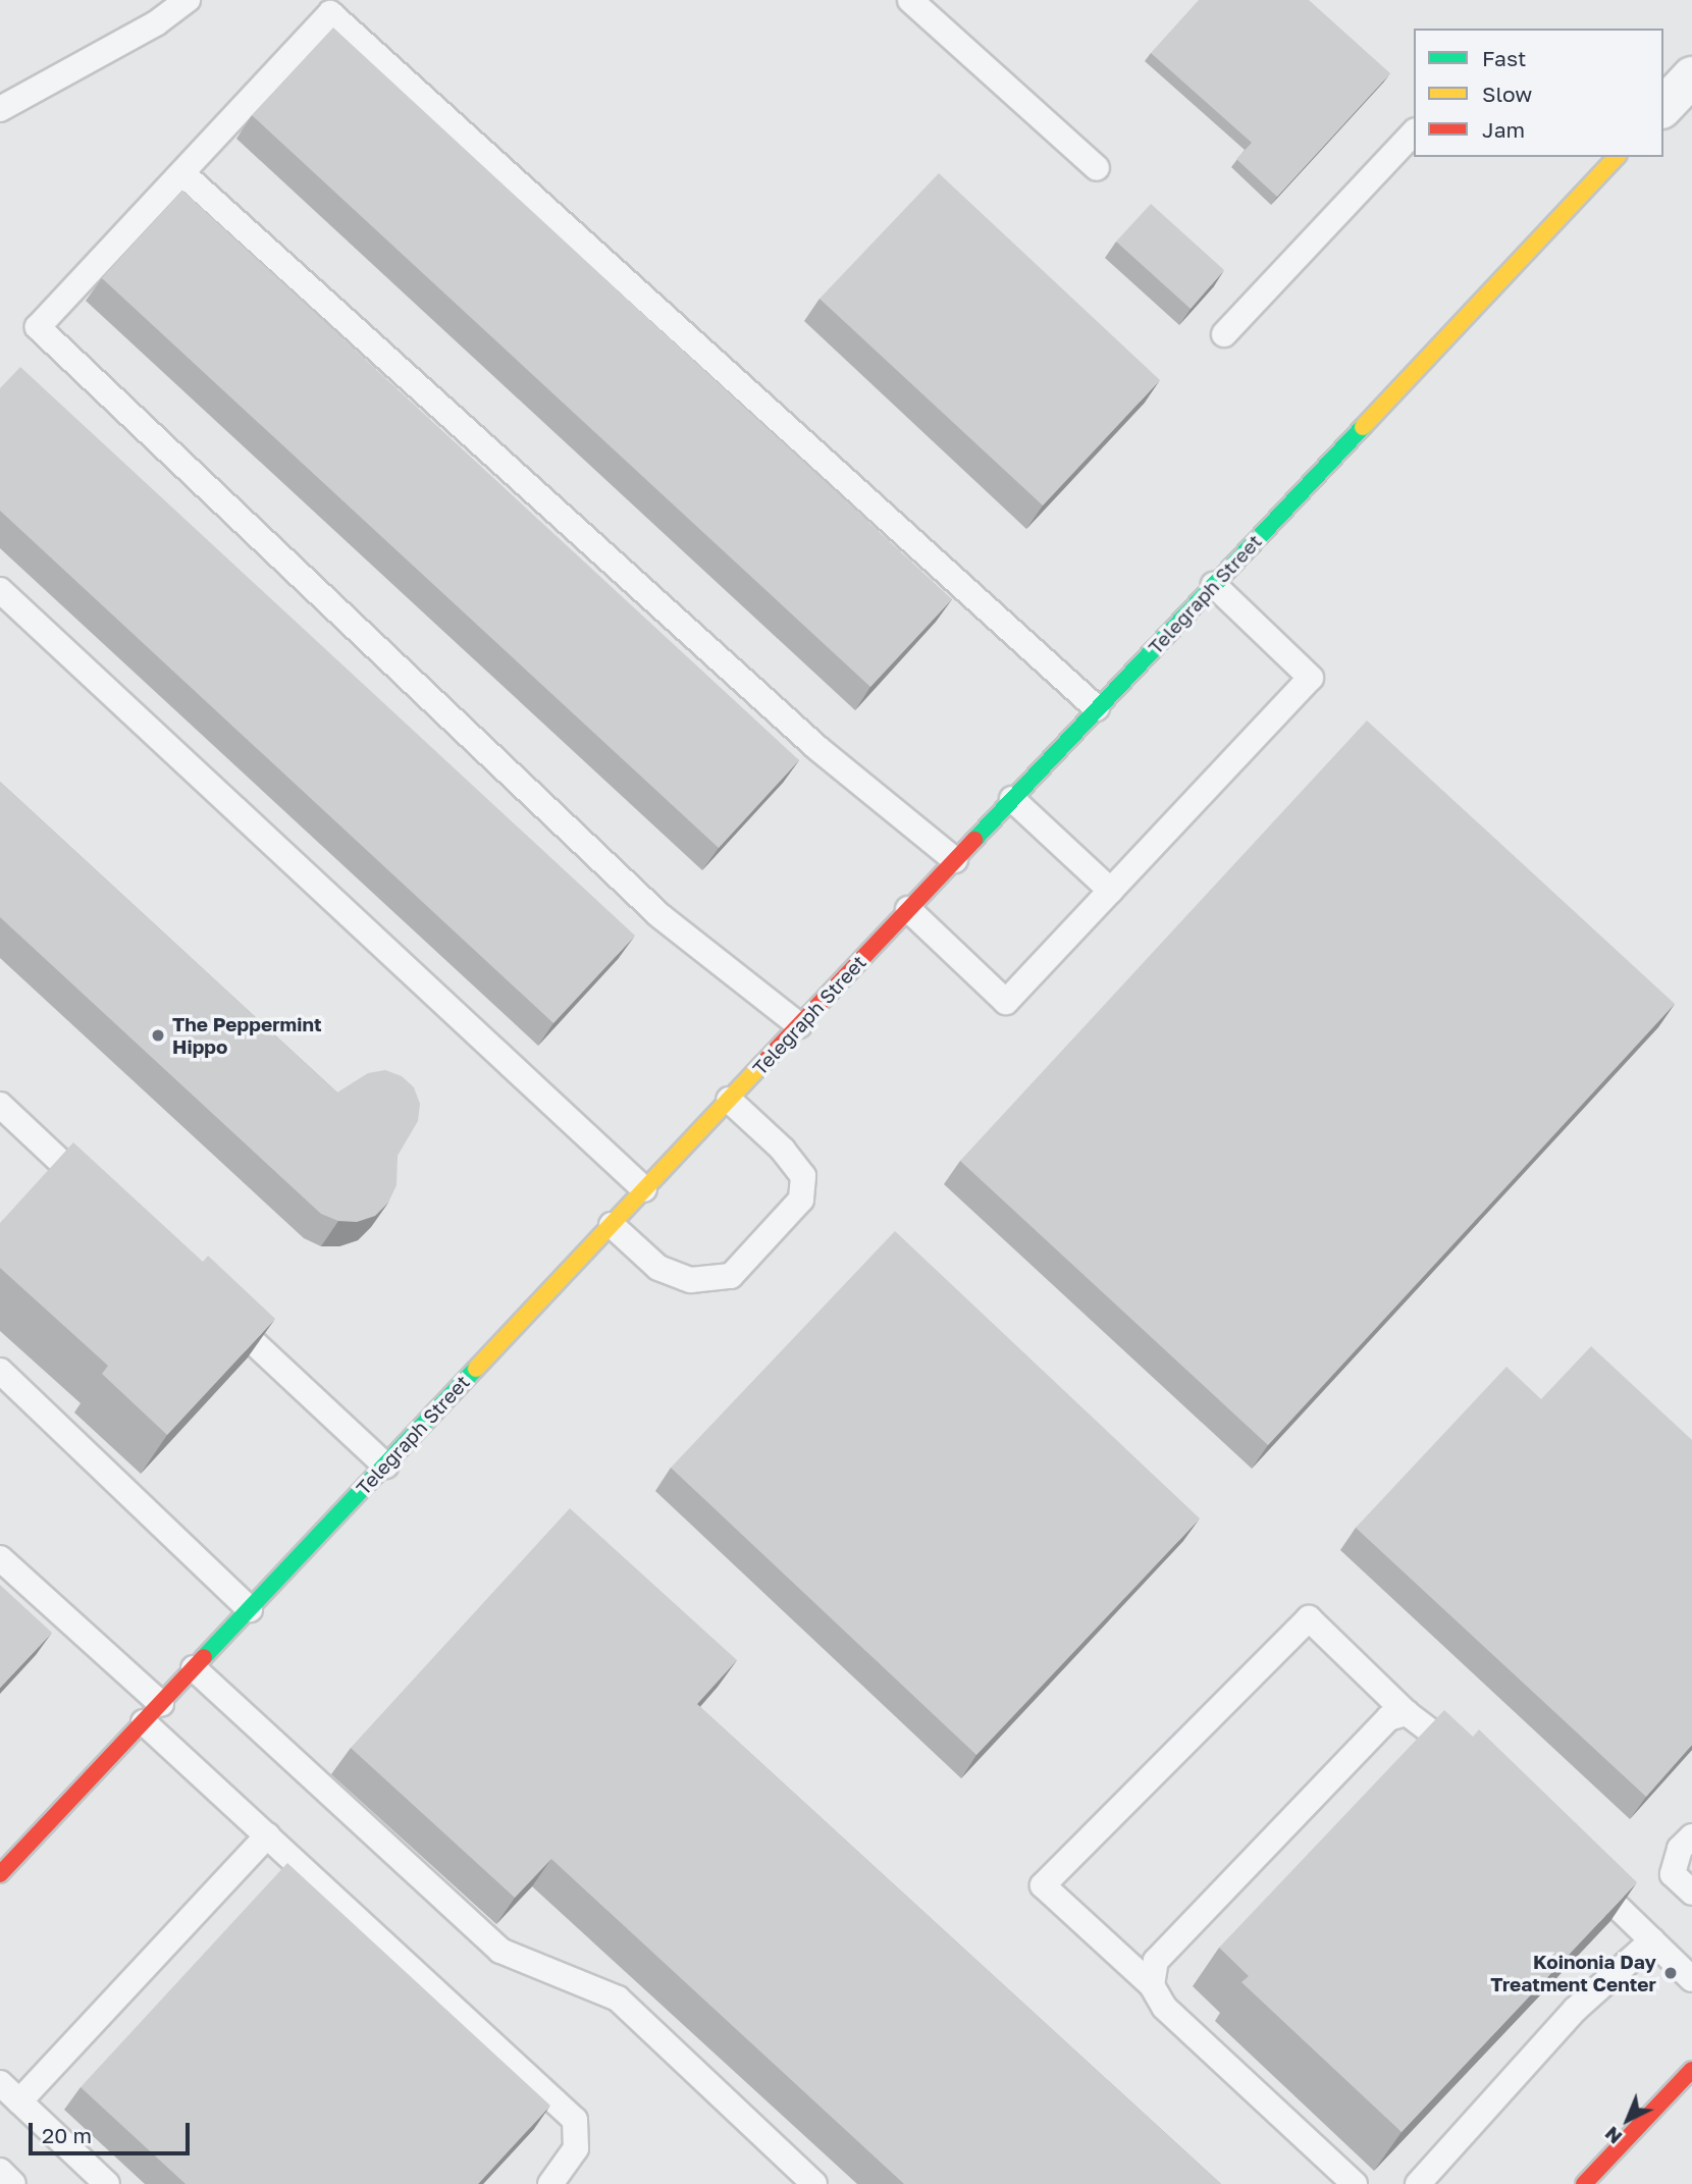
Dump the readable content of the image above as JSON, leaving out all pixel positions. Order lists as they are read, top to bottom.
{
  "streets": {
    "street": ["Telegraph Street"]
  },
  "places": ["The Peppermint Hippo", "Koinonia Day Treatment Center"],
  "legend": ["Fast", "Slow", "Jam"],
  "scale_bar": "20 m",
  "north": "bottom left"
}
